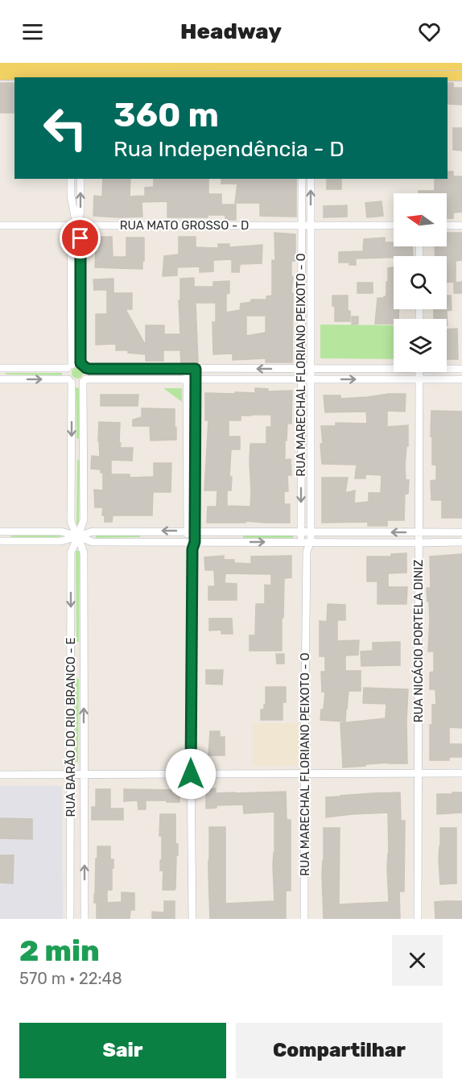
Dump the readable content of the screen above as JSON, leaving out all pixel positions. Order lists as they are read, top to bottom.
{
  "streets": {
    "street": [
      "RUA MATO GROSSO - D",
      "RUA MARECHAL FLORIANO PEIXOTO - O",
      "RUA NICÁCIO PORTELA DINIZ",
      "RUA BARÃO DO RIO BRANCO - E"
    ]
  },
  "crossings": [
    ["RUA MATO GROSSO - D", "RUA MARECHAL FLORIANO PEIXOTO - O"]
  ],
  "north": "left",
  "page": {
    "header": "Headway",
    "turn": ["360 m", "Rua Independência - D"],
    "heading": ["2 min", "570 m · 22:48"],
    "buttons": ["Sair", "Compartilhar"]
  }
}
